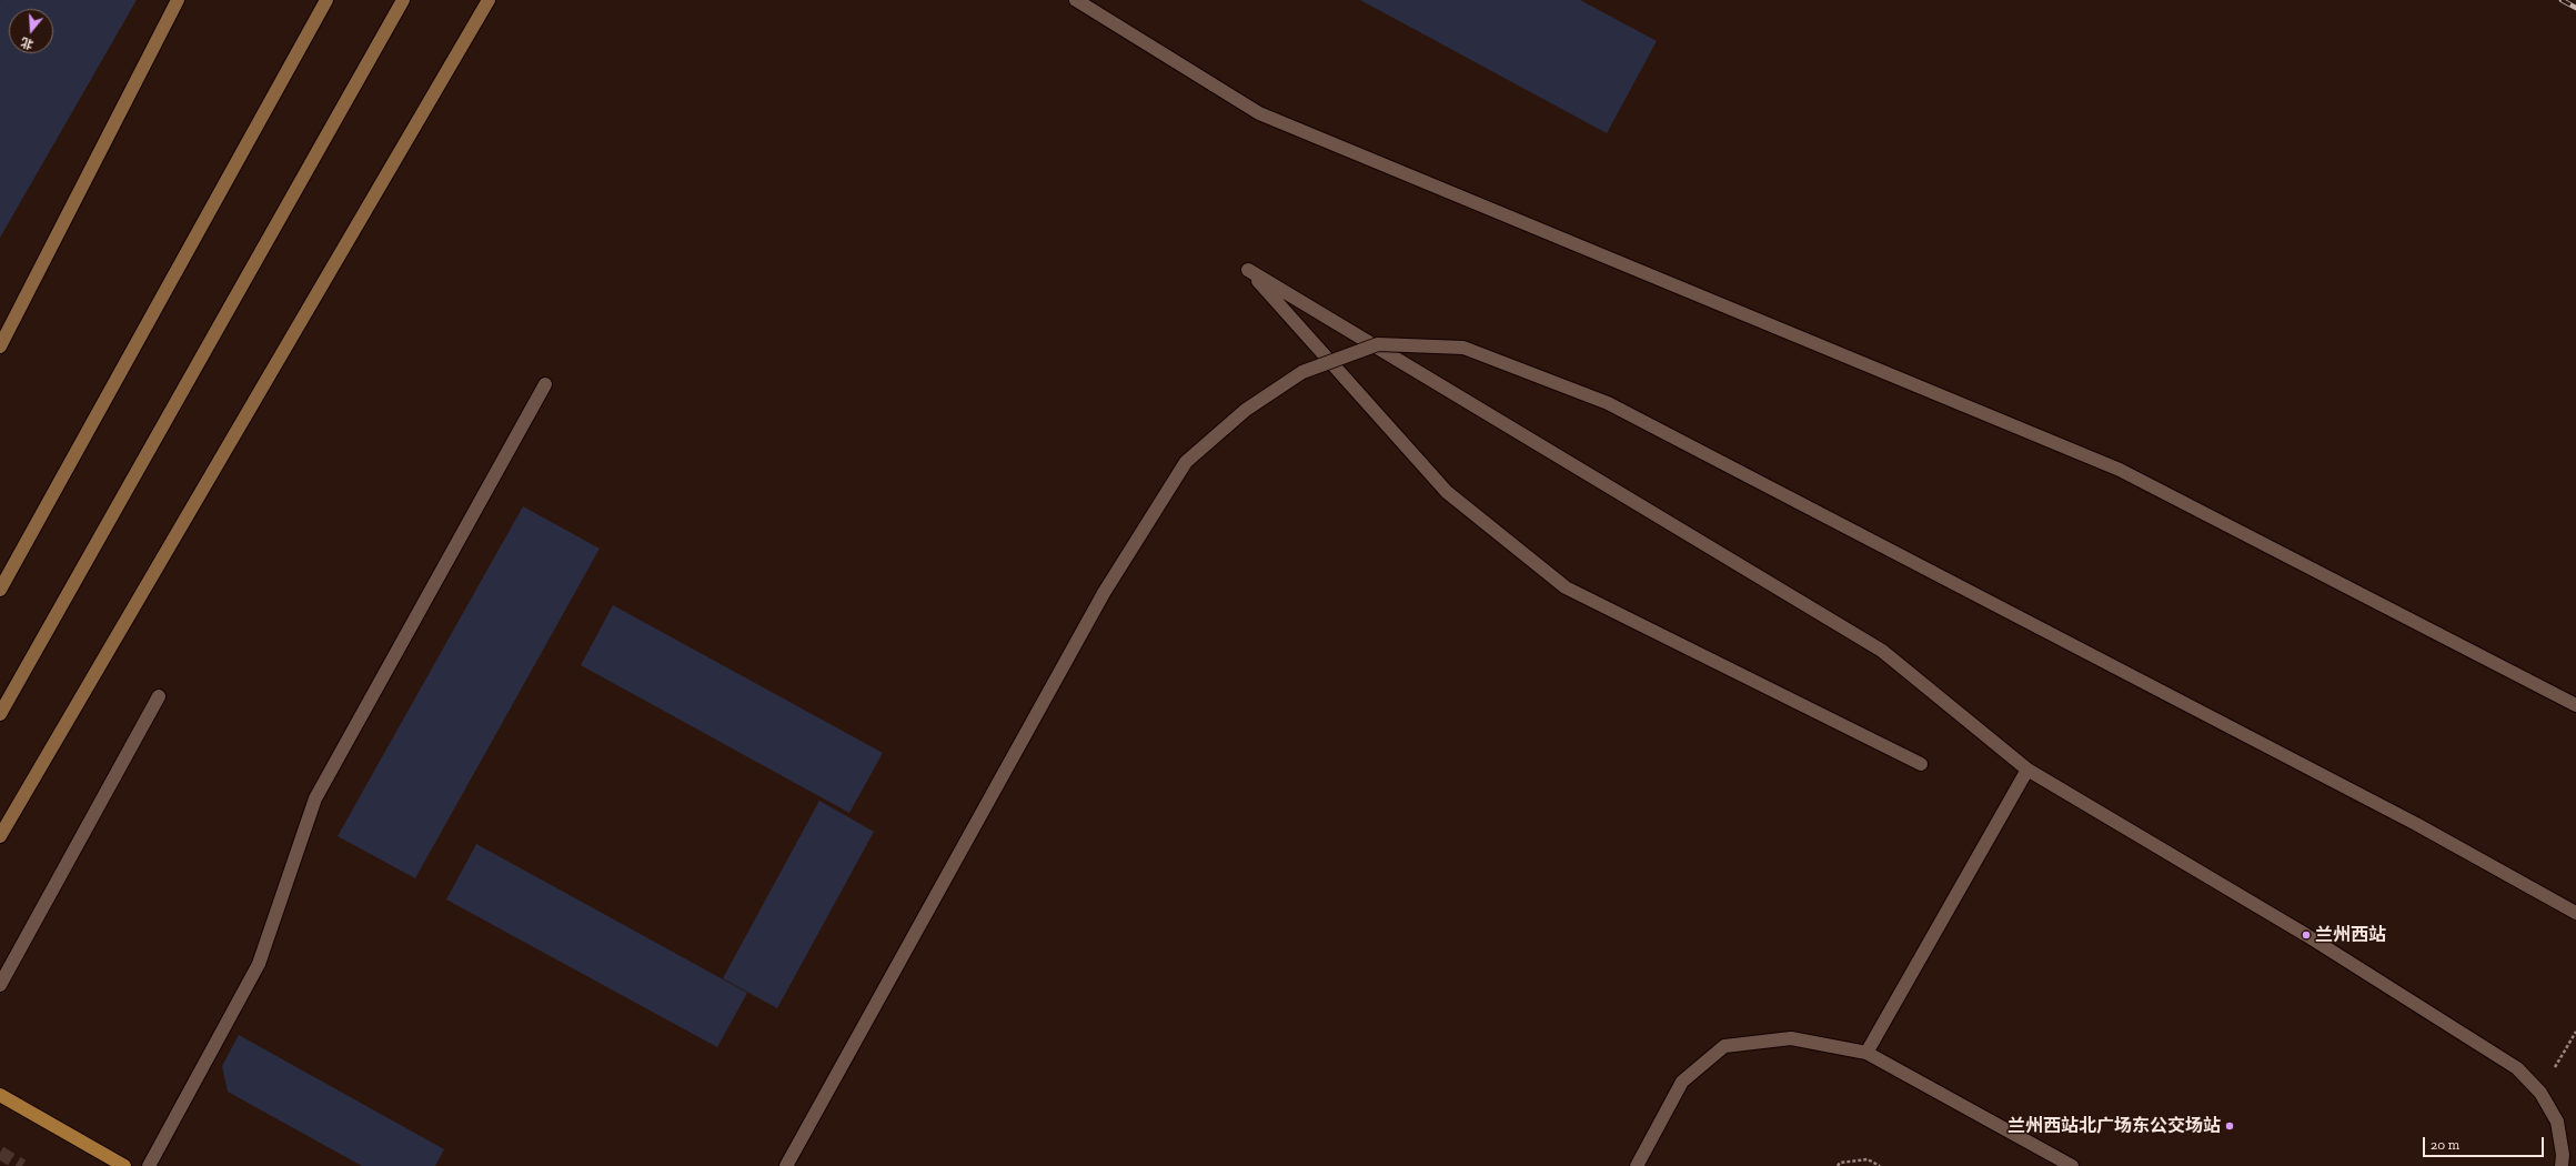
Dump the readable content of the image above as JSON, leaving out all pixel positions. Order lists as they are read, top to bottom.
{
  "places": ["兰州西站", "兰州西站北广场东公交场站"],
  "scale_bar": "20 m",
  "north": "bottom"
}
